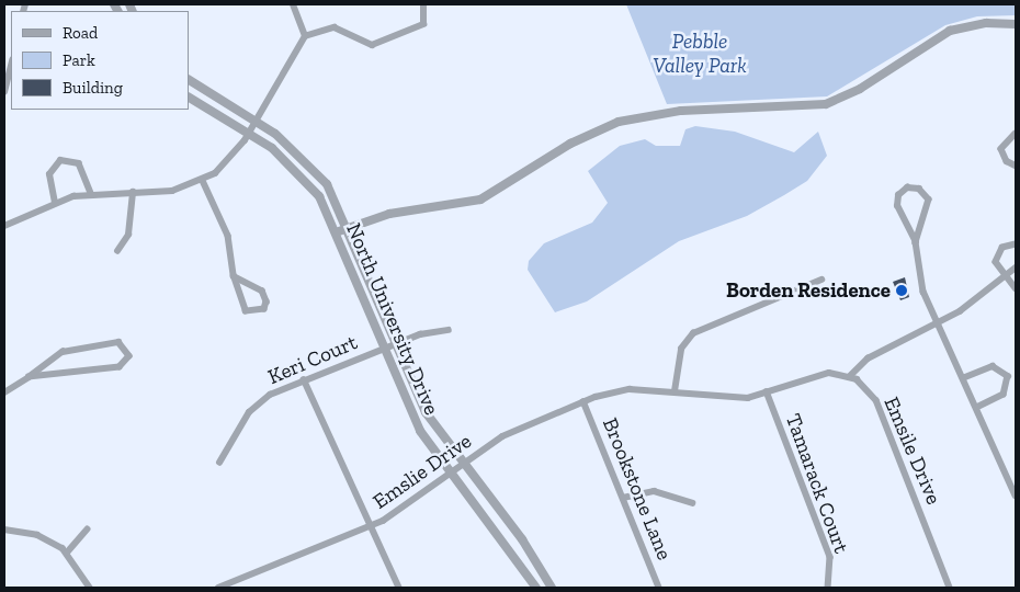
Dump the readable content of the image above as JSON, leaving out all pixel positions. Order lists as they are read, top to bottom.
{
  "streets": {
    "street": [
      "North University Drive",
      "Keri Court",
      "Emsile Drive",
      "Emslie Drive",
      "Tamarack Court",
      "Brookstone Lane"
    ]
  },
  "crossings": [
    ["North University Drive", "Keri Court"],
    ["North University Drive", "Emslie Drive"],
    ["Emslie Drive", "Brookstone Lane"]
  ],
  "parks": ["Pebble Valley Park"],
  "places": ["Borden Residence"],
  "legend": ["Road", "Park", "Building"]
}
